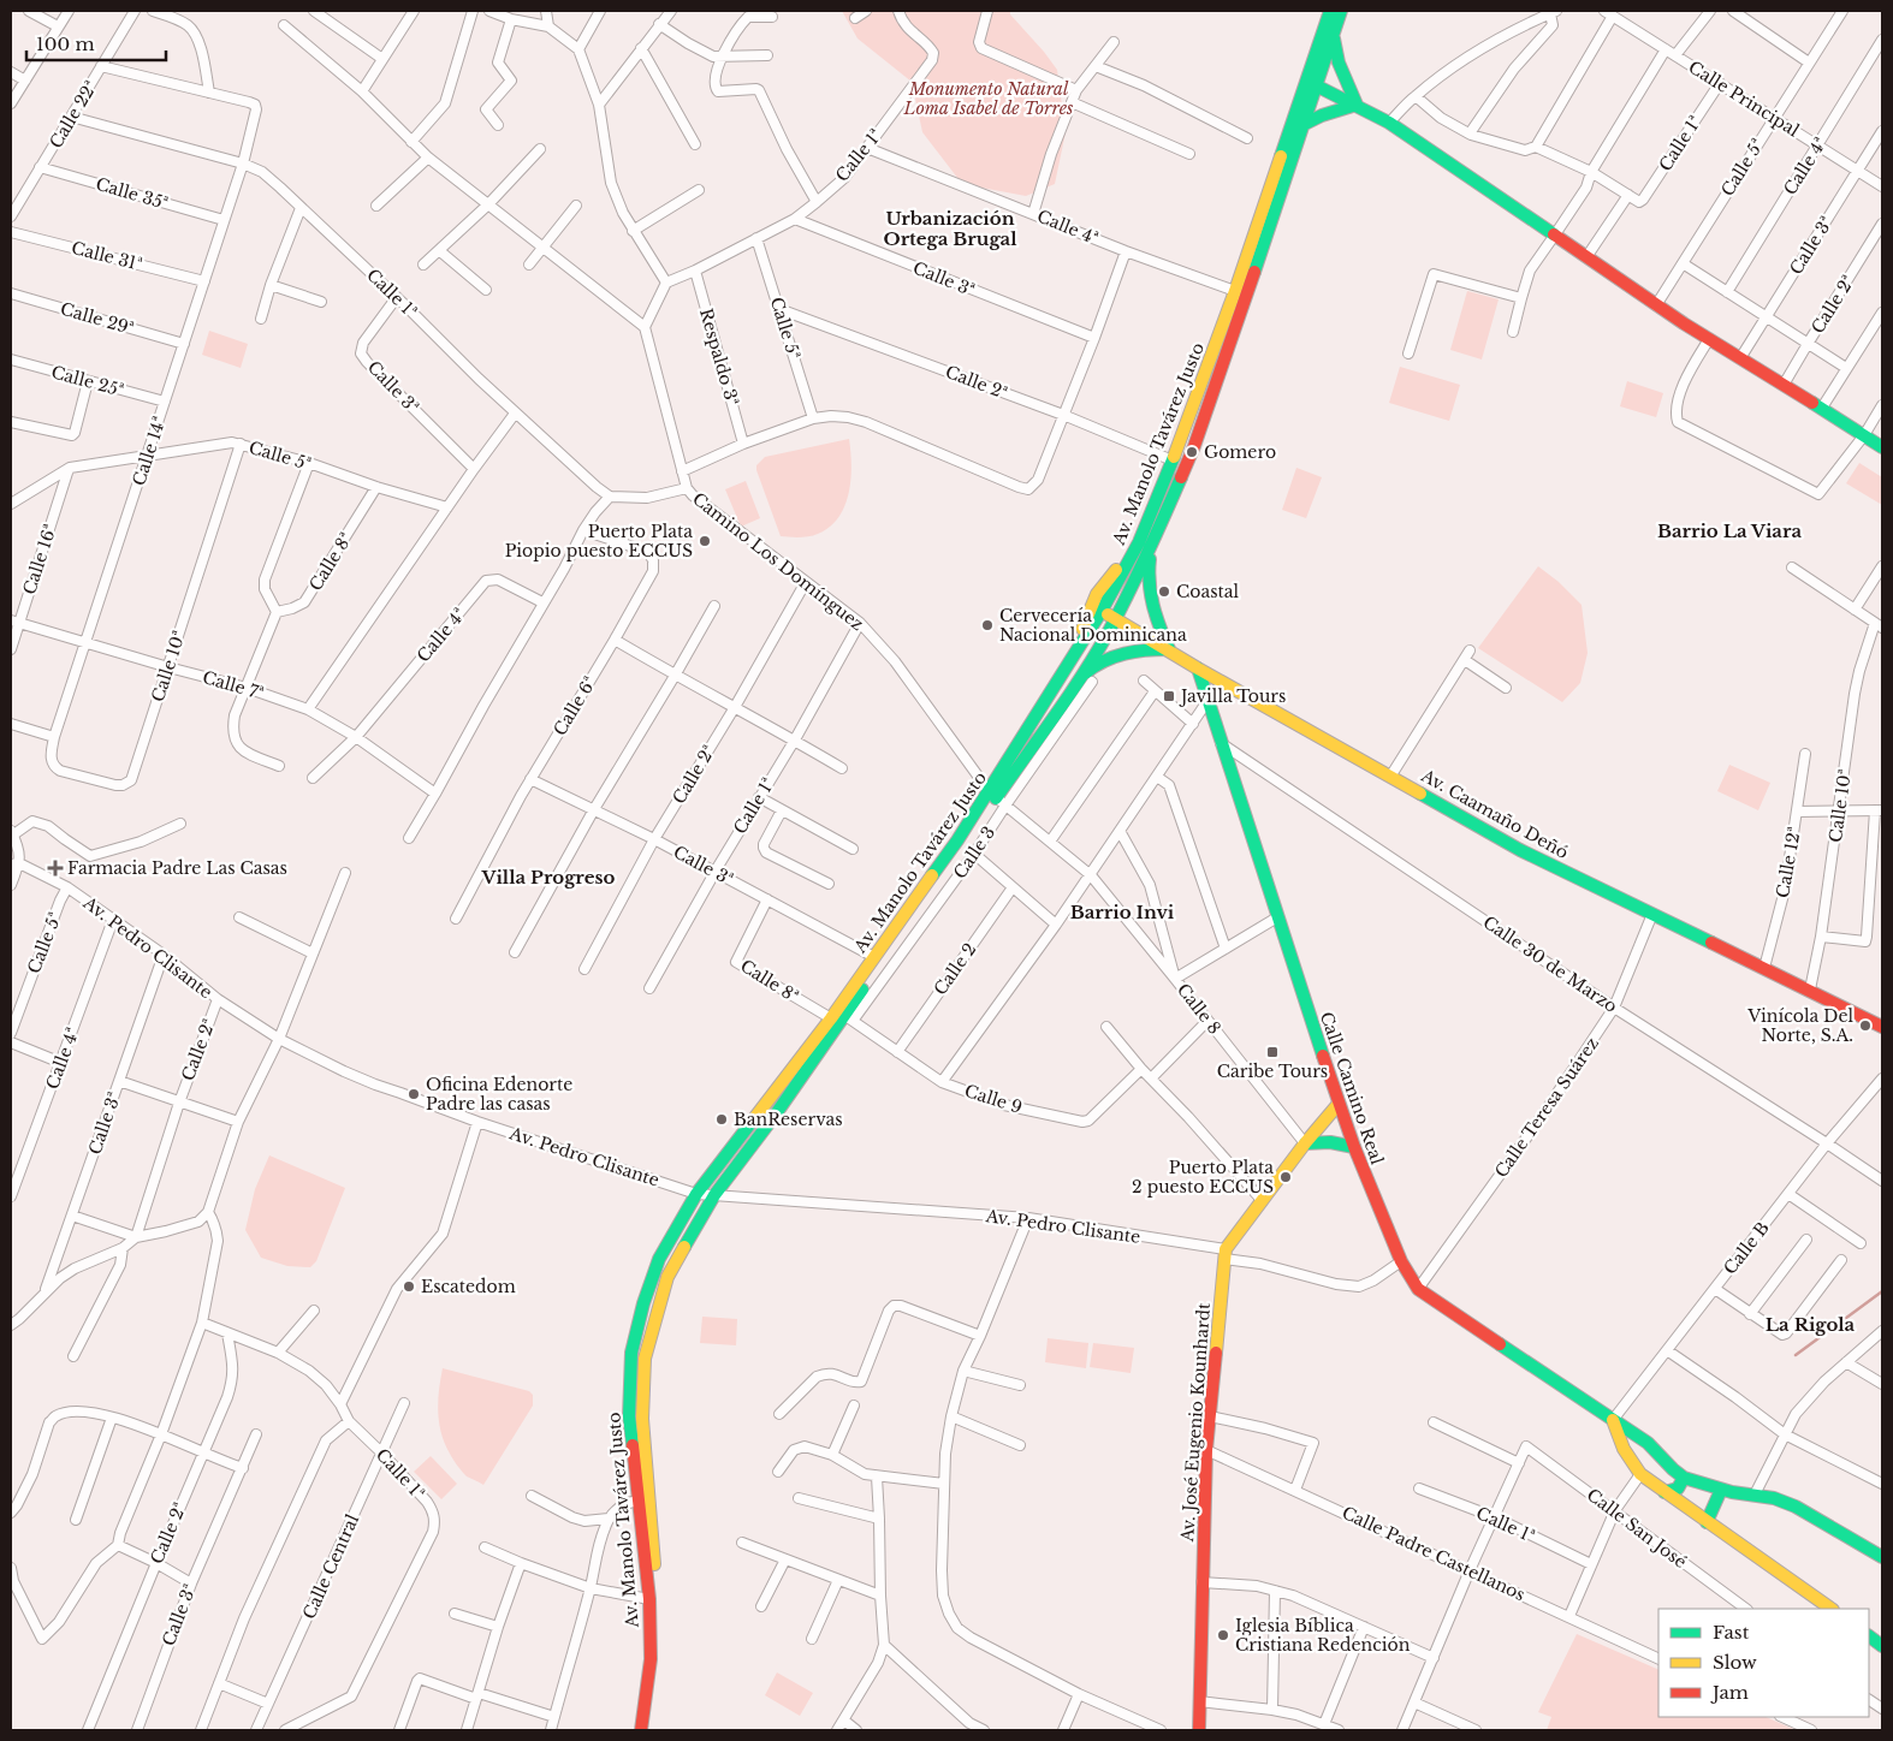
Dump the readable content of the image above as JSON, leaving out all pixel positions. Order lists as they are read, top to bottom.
{
  "streets": {
    "main road": [
      "Av. Manolo Tavárez Justo",
      "Av. Caamaño Deñó",
      "Calle Camino Real",
      "Av. José Eugenio Kounhardt"
    ],
    "street": [
      "Calle Principal",
      "Calle 22ª",
      "Calle 1ª",
      "Calle 4ª",
      "Calle 5ª",
      "Calle 35ª",
      "Calle 3ª",
      "Calle 31ª",
      "Calle 2ª",
      "Calle 29ª",
      "Respaldo 3ª",
      "Calle 25ª",
      "Calle 14ª",
      "Calle 16ª",
      "Calle 8ª",
      "Camino Los Domínguez",
      "Calle 10ª",
      "Calle 7ª",
      "Calle 6ª",
      "Calle 3",
      "Calle 12ª",
      "Av. Pedro Clisante",
      "Calle 30 de Marzo",
      "Calle 2",
      "Calle 8",
      "Calle 9",
      "Calle Teresa Suárez",
      "Calle B",
      "Calle San José",
      "Calle Padre Castellanos",
      "Calle Central"
    ]
  },
  "crossings": [
    ["Calle Principal", "Calle 1ª"],
    ["Calle Principal", "Calle 4ª"],
    ["Calle Principal", "Calle 5ª"],
    ["Calle Principal", "Calle 3ª"],
    ["Calle 22ª", "Calle 1ª"],
    ["Calle 22ª", "Calle 35ª"],
    ["Calle 1ª", "Calle 4ª"],
    ["Calle 1ª", "Calle 5ª"],
    ["Calle 1ª", "Calle 3ª"],
    ["Calle 1ª", "Calle 2ª"],
    ["Calle 1ª", "Respaldo 3ª"],
    ["Calle 1ª", "Calle 14ª"],
    ["Calle 1ª", "Camino Los Domínguez"],
    ["Calle 1ª", "Calle Central"],
    ["Calle 4ª", "Av. Manolo Tavárez Justo"],
    ["Calle 4ª", "Calle 7ª"],
    ["Calle 4ª", "Av. Pedro Clisante"],
    ["Calle 5ª", "Calle 2ª"],
    ["Calle 5ª", "Calle 14ª"],
    ["Calle 5ª", "Calle 16ª"],
    ["Calle 5ª", "Calle 8ª"],
    ["Calle 5ª", "Calle 10ª"],
    ["Calle 5ª", "Av. Pedro Clisante"],
    ["Calle 35ª", "Calle 14ª"],
    ["Calle 3ª", "Calle 2ª"],
    ["Calle 3ª", "Av. Manolo Tavárez Justo"],
    ["Calle 3ª", "Calle 8ª"],
    ["Calle 3ª", "Calle 6ª"],
    ["Calle 3ª", "Av. Pedro Clisante"],
    ["Calle 31ª", "Calle 14ª"],
    ["Calle 2ª", "Av. Manolo Tavárez Justo"],
    ["Calle 2ª", "Camino Los Domínguez"],
    ["Calle 2ª", "Av. Pedro Clisante"],
    ["Calle 29ª", "Calle 14ª"],
    ["Calle 25ª", "Calle 14ª"],
    ["Av. Manolo Tavárez Justo", "Calle 8ª"],
    ["Av. Manolo Tavárez Justo", "Camino Los Domínguez"],
    ["Av. Manolo Tavárez Justo", "Av. Caamaño Deñó"],
    ["Av. Manolo Tavárez Justo", "Calle 3"],
    ["Av. Manolo Tavárez Justo", "Av. Pedro Clisante"],
    ["Av. Manolo Tavárez Justo", "Calle 9"],
    ["Calle 14ª", "Calle 10ª"],
    ["Calle 14ª", "Calle 7ª"],
    ["Calle 16ª", "Calle 7ª"],
    ["Camino Los Domínguez", "Calle 3"],
    ["Camino Los Domínguez", "Calle 8"],
    ["Calle 10ª", "Calle 7ª"],
    ["Calle 10ª", "Av. Caamaño Deñó"],
    ["Av. Caamaño Deñó", "Calle 12ª"],
    ["Av. Caamaño Deñó", "Calle Camino Real"],
    ["Av. Caamaño Deñó", "Calle Teresa Suárez"],
    ["Calle 3", "Calle 9"],
    ["Av. Pedro Clisante", "Calle Camino Real"],
    ["Av. Pedro Clisante", "Av. José Eugenio Kounhardt"],
    ["Calle 30 de Marzo", "Calle Camino Real"],
    ["Calle 30 de Marzo", "Calle Teresa Suárez"],
    ["Calle 30 de Marzo", "Calle B"],
    ["Calle 2", "Calle 9"],
    ["Calle Camino Real", "Calle Teresa Suárez"],
    ["Calle Camino Real", "Calle B"],
    ["Av. José Eugenio Kounhardt", "Calle Padre Castellanos"]
  ],
  "districts": [
    "Urbanización Ortega Brugal",
    "Barrio La Viara",
    "Villa Progreso",
    "Barrio Invi",
    "La Rigola"
  ],
  "parks": ["Monumento Natural Loma Isabel de Torres"],
  "places": {
    "other": [
      "Gomero",
      "Puerto Plata Piopio puesto ECCUS",
      "Coastal",
      "Cervecería Nacional Dominicana",
      "Vinícola Del Norte, S.A.",
      "Oficina Edenorte Padre las casas",
      "BanReservas",
      "Puerto Plata 2 puesto ECCUS",
      "Escatedom",
      "Iglesia Bíblica Cristiana Redención"
    ],
    "transit": ["Javilla Tours", "Caribe Tours"],
    "health": ["Farmacia Padre Las Casas"]
  },
  "legend": ["Fast", "Slow", "Jam"],
  "scale_bar": "100 m"
}
